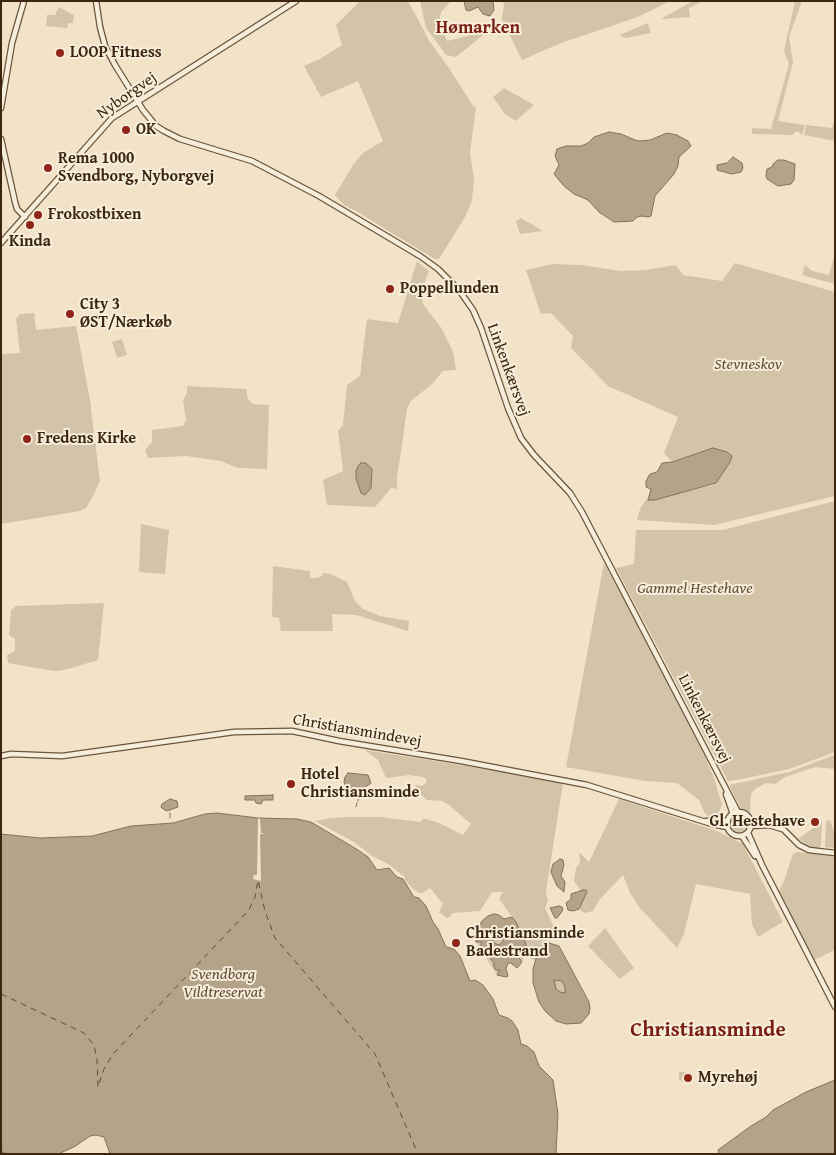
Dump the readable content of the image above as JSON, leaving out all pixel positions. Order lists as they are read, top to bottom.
{
  "streets": {
    "street": ["Nyborgvej", "Linkenkærsvej", "Christiansmindevej"]
  },
  "crossings": [
    ["Nyborgvej", "Linkenkærsvej"],
    ["Linkenkærsvej", "Christiansmindevej"]
  ],
  "districts": ["Hømarken", "Christiansminde"],
  "parks": ["Stevneskov", "Gammel Hestehave", "Svendborg Vildtreservat"],
  "places": [
    "LOOP Fitness",
    "OK",
    "Rema 1000 Svendborg, Nyborgvej",
    "Frokostbixen",
    "Kinda",
    "Poppellunden",
    "City 3 ØST/Nærkøb",
    "Fredens Kirke",
    "Hotel Christiansminde",
    "Gl. Hestehave",
    "Christiansminde Badestrand",
    "Myrehøj"
  ]
}
